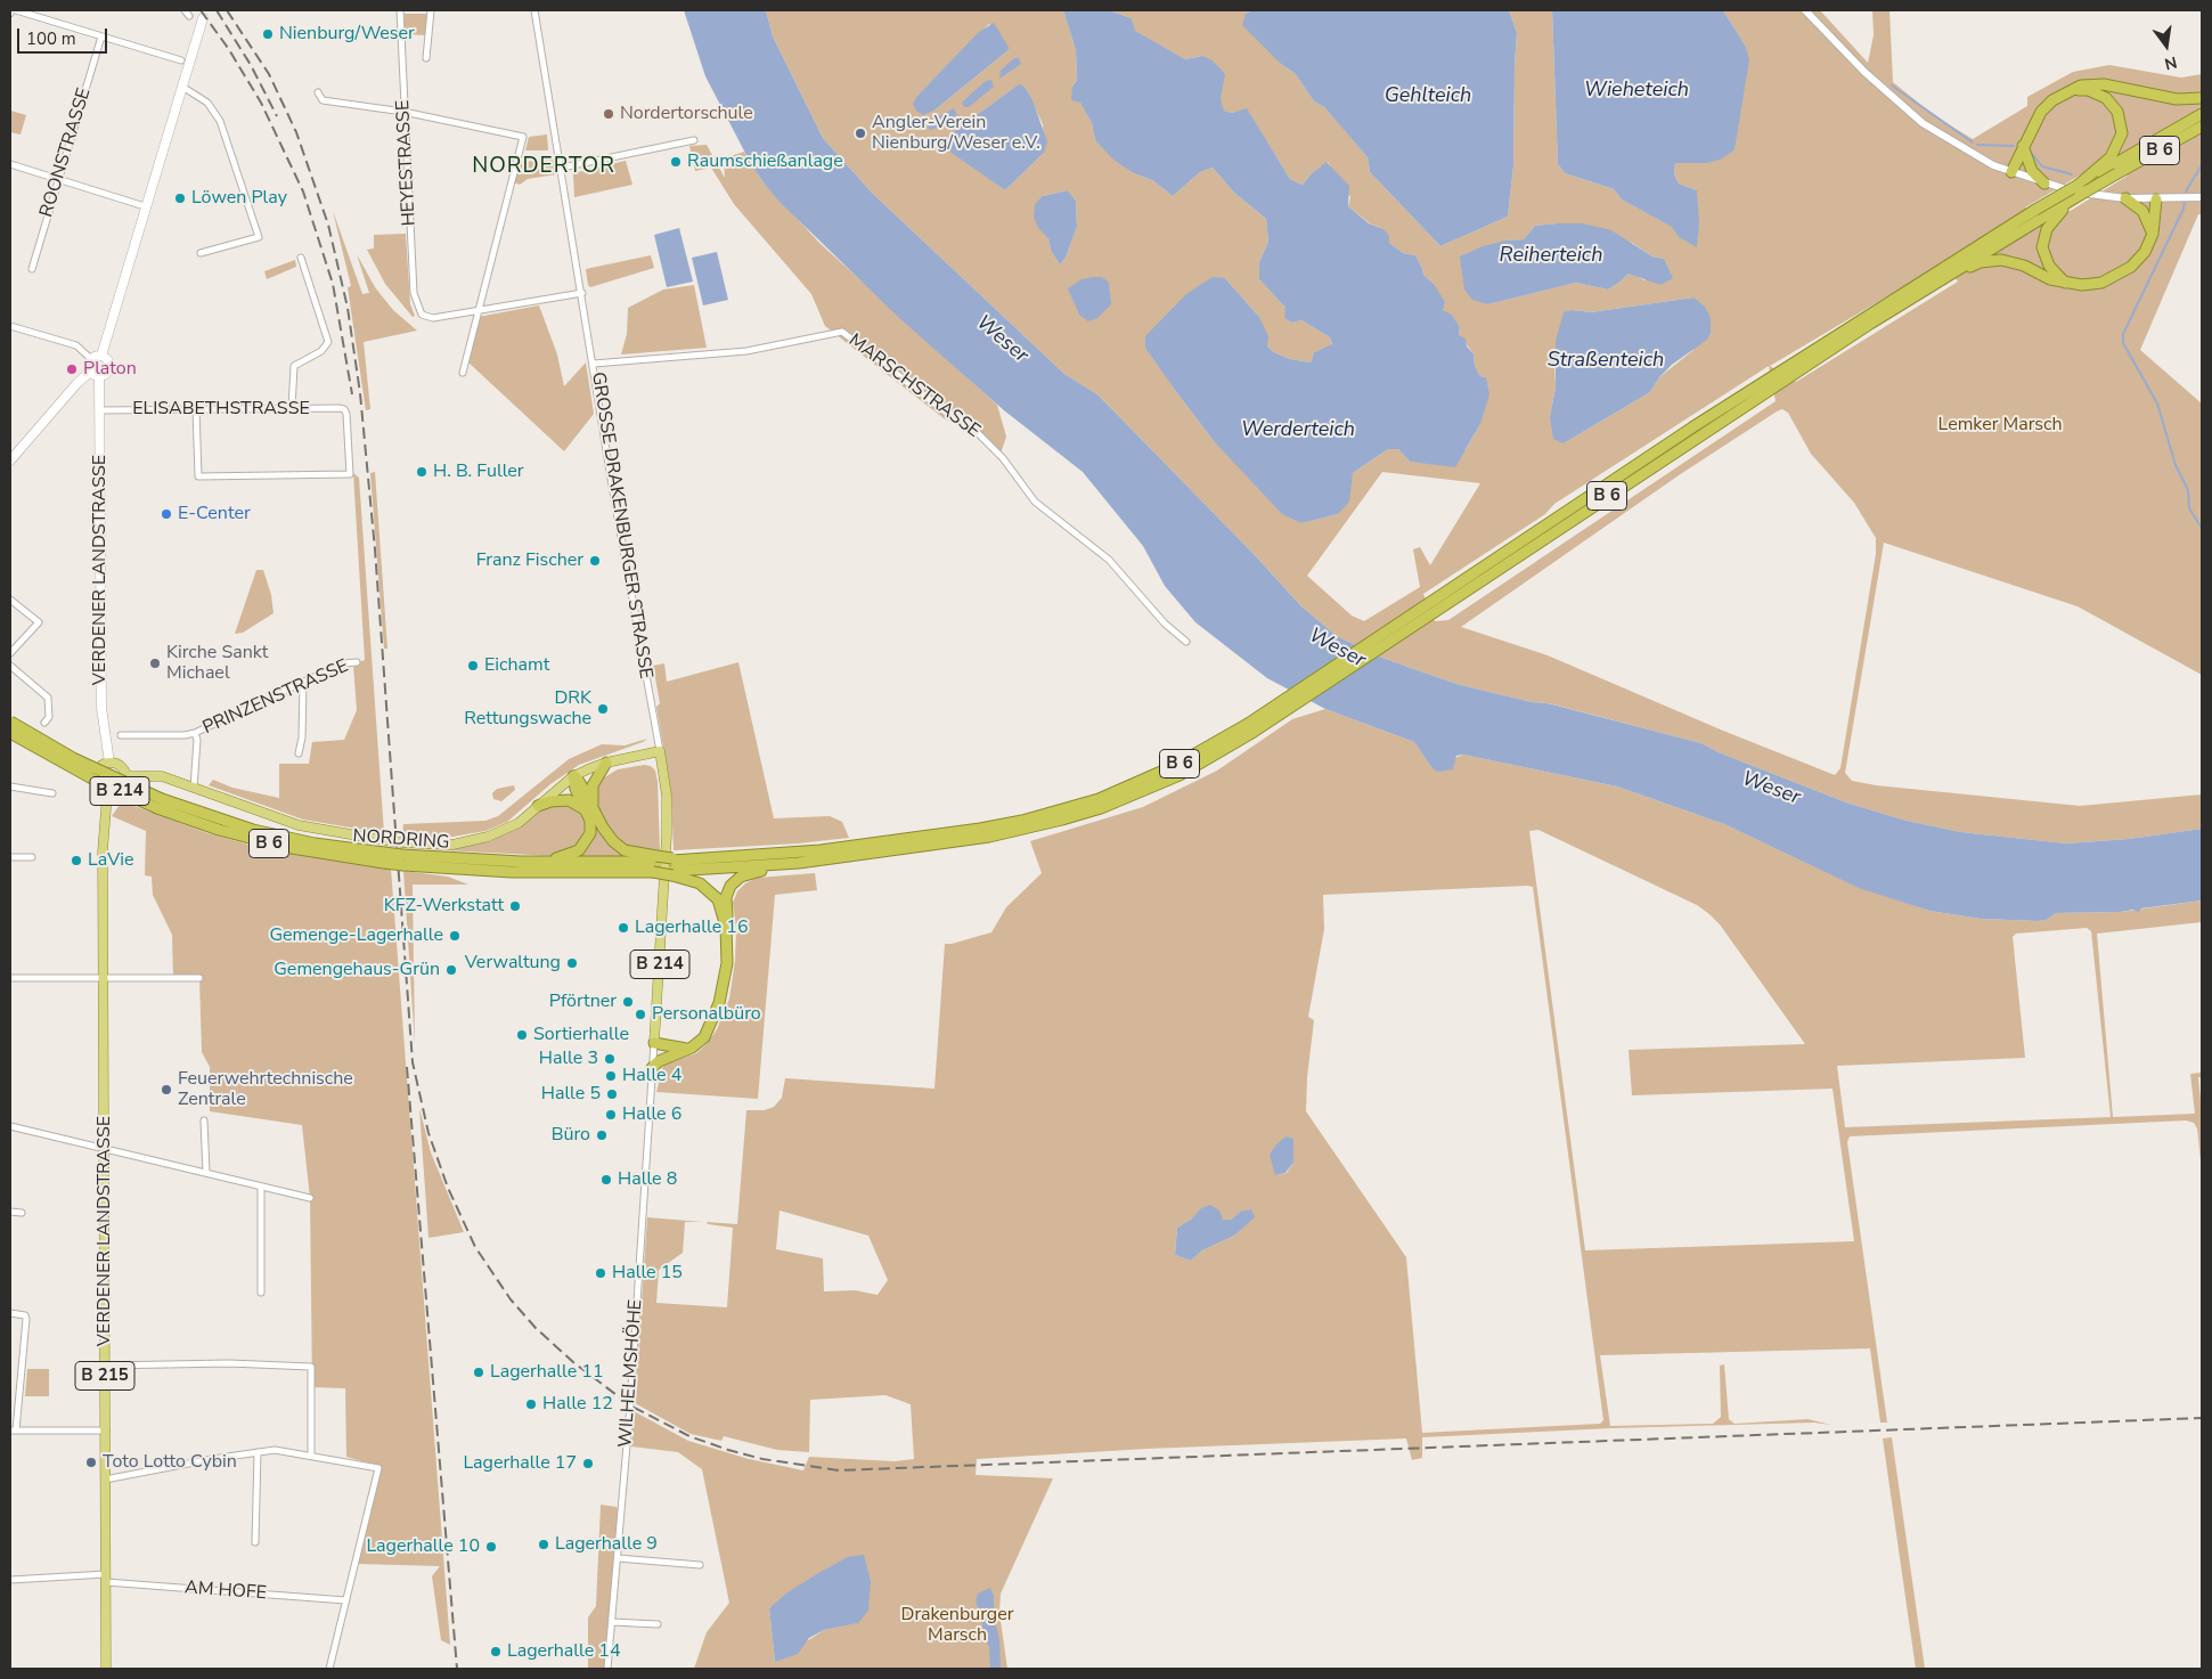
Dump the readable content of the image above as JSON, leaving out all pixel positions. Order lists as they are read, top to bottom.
{
  "streets": {
    "highway": ["B 6"],
    "main road": [
      "GROSSE DRAKENBURGER STRASSE",
      "VERDENER LANDSTRASSE",
      "B 214",
      "NORDRING",
      "B 215"
    ],
    "street": [
      "ROONSTRASSE",
      "HEYESTRASSE",
      "MARSCHSTRASSE",
      "ELISABETHSTRASSE",
      "PRINZENSTRASSE",
      "WILHELMSHÖHE",
      "AM HOFE"
    ]
  },
  "crossings": [
    ["B 6", "NORDRING"],
    ["MARSCHSTRASSE", "GROSSE DRAKENBURGER STRASSE"],
    ["ELISABETHSTRASSE", "VERDENER LANDSTRASSE"],
    ["GROSSE DRAKENBURGER STRASSE", "NORDRING"],
    ["GROSSE DRAKENBURGER STRASSE", "WILHELMSHÖHE"],
    ["VERDENER LANDSTRASSE", "B 214"],
    ["VERDENER LANDSTRASSE", "NORDRING"],
    ["VERDENER LANDSTRASSE", "AM HOFE"],
    ["PRINZENSTRASSE", "NORDRING"],
    ["B 214", "NORDRING"]
  ],
  "districts": ["NORDERTOR"],
  "water": [
    "Wieheteich",
    "Gehlteich",
    "Reiherteich",
    "Weser",
    "Straßenteich",
    "Werderteich"
  ],
  "parks": ["Lemker Marsch", "Drakenburger Marsch"],
  "places": [
    "Nienburg/Weser",
    "Nordertorschule",
    "Angler-Verein Nienburg/Weser e.V.",
    "Raumschießanlage",
    "Löwen Play",
    "Platon",
    "H. B. Fuller",
    "E-Center",
    "Franz Fischer",
    "Kirche Sankt Michael",
    "Eichamt",
    "DRK Rettungswache",
    "LaVie",
    "KFZ-Werkstatt",
    "Lagerhalle 16",
    "Gemenge-Lagerhalle",
    "Verwaltung",
    "Gemengehaus-Grün",
    "Pförtner",
    "Personalbüro",
    "Sortierhalle",
    "Halle 3",
    "Halle 4",
    "Feuerwehrtechnische Zentrale",
    "Halle 5",
    "Halle 6",
    "Büro",
    "Halle 8",
    "Halle 15",
    "Lagerhalle 11",
    "Halle 12",
    "Toto Lotto Cybin",
    "Lagerhalle 17",
    "Lagerhalle 9",
    "Lagerhalle 10",
    "Lagerhalle 14"
  ],
  "scale_bar": "100 m",
  "north": "bottom"
}
